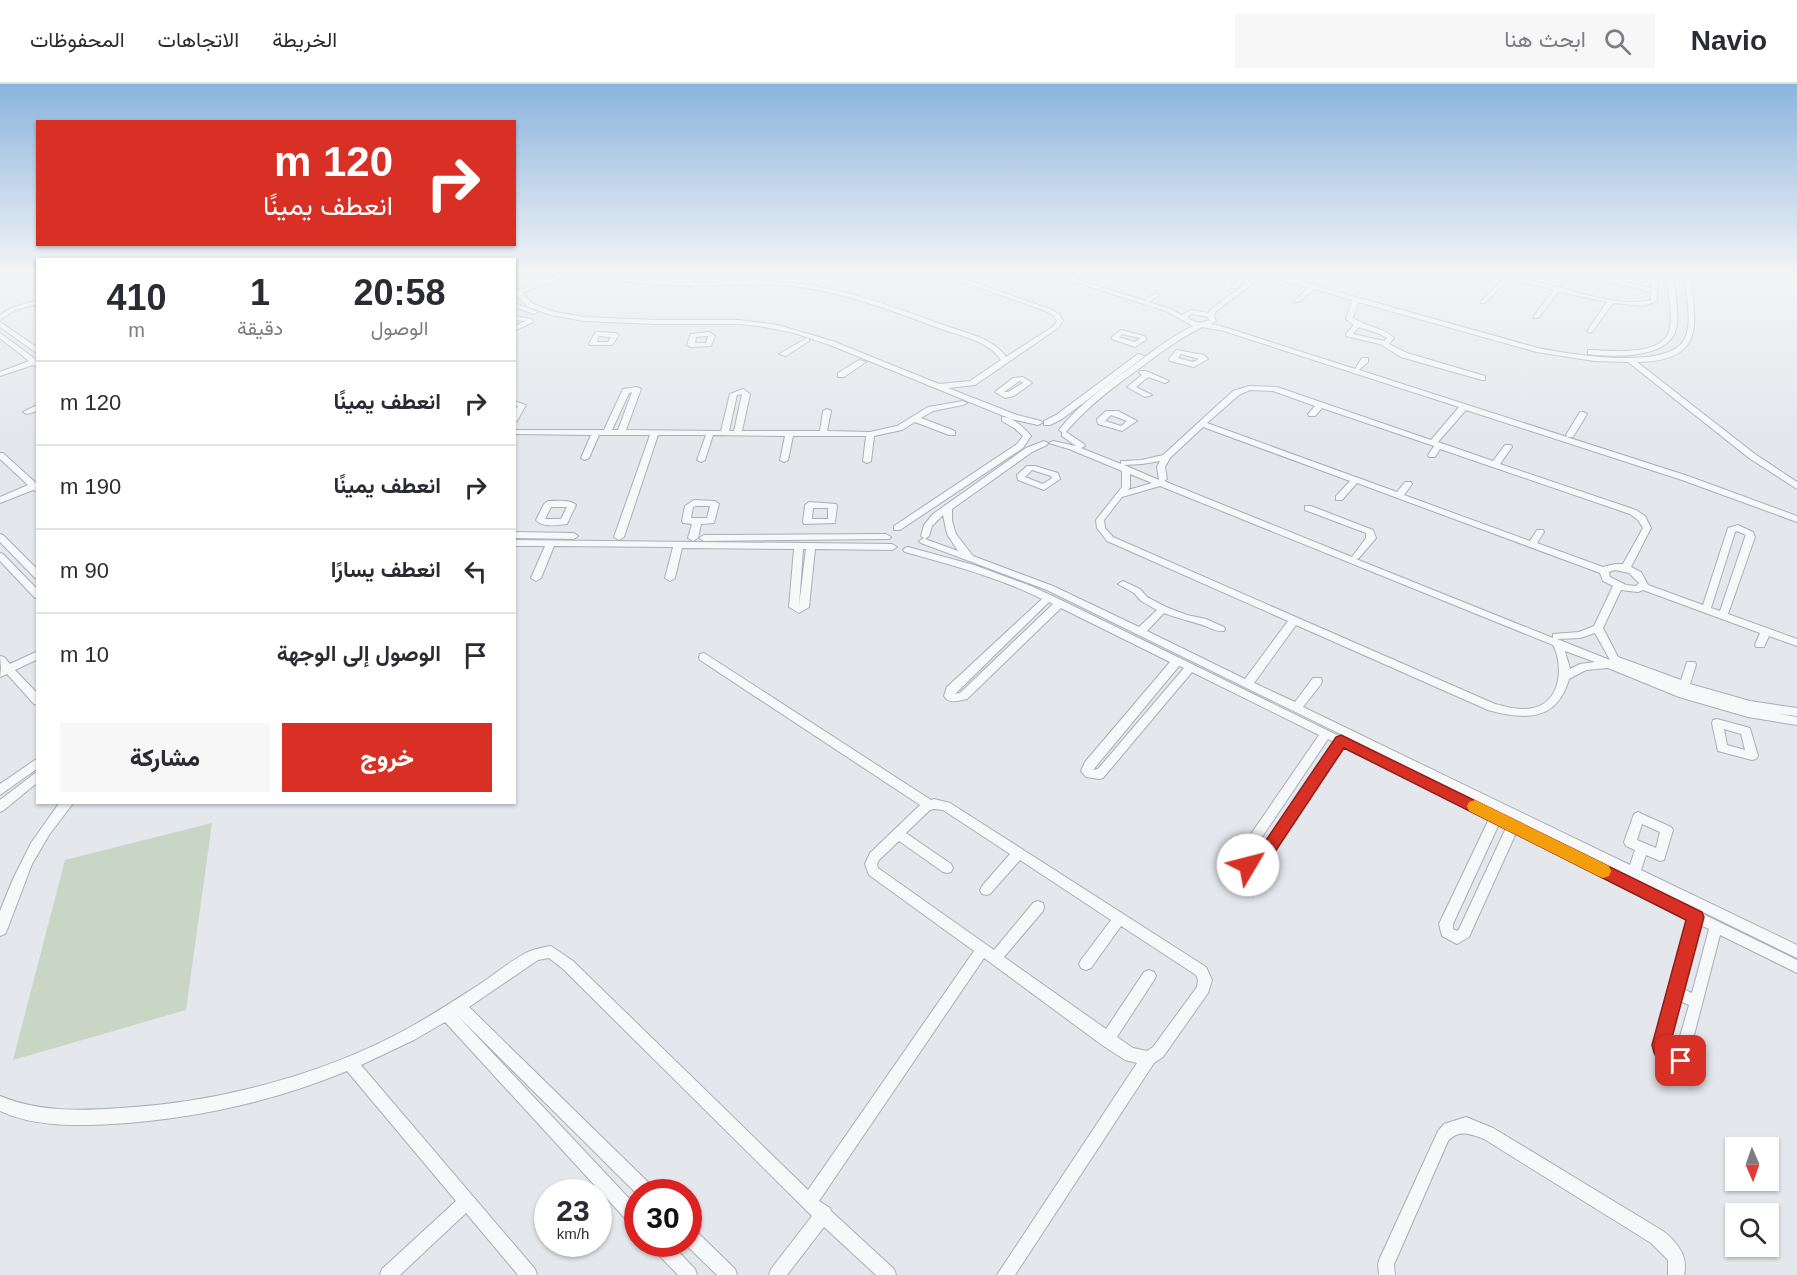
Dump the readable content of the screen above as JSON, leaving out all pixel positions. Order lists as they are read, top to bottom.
{
  "north": "bottom",
  "page": {
    "header": "Navio",
    "search": "ابحث هنا",
    "nav": ["الخريطة", "الاتجاهات", "المحفوظات"],
    "turn": ["120 m", "انعطف يمينًا"],
    "eta": [
      "20:58",
      "الوصول",
      "1",
      "دقيقة",
      "410",
      "m"
    ],
    "list": [
      {
        "name": "انعطف يمينًا",
        "value": "120 m"
      },
      {
        "name": "انعطف يمينًا",
        "value": "190 m"
      },
      {
        "name": "انعطف يسارًا",
        "value": "90 m"
      },
      {
        "name": "الوصول إلى الوجهة",
        "value": "10 m"
      }
    ],
    "buttons": ["خروج", "مشاركة"],
    "speed": "23 km/h",
    "limit": "30"
  }
}
